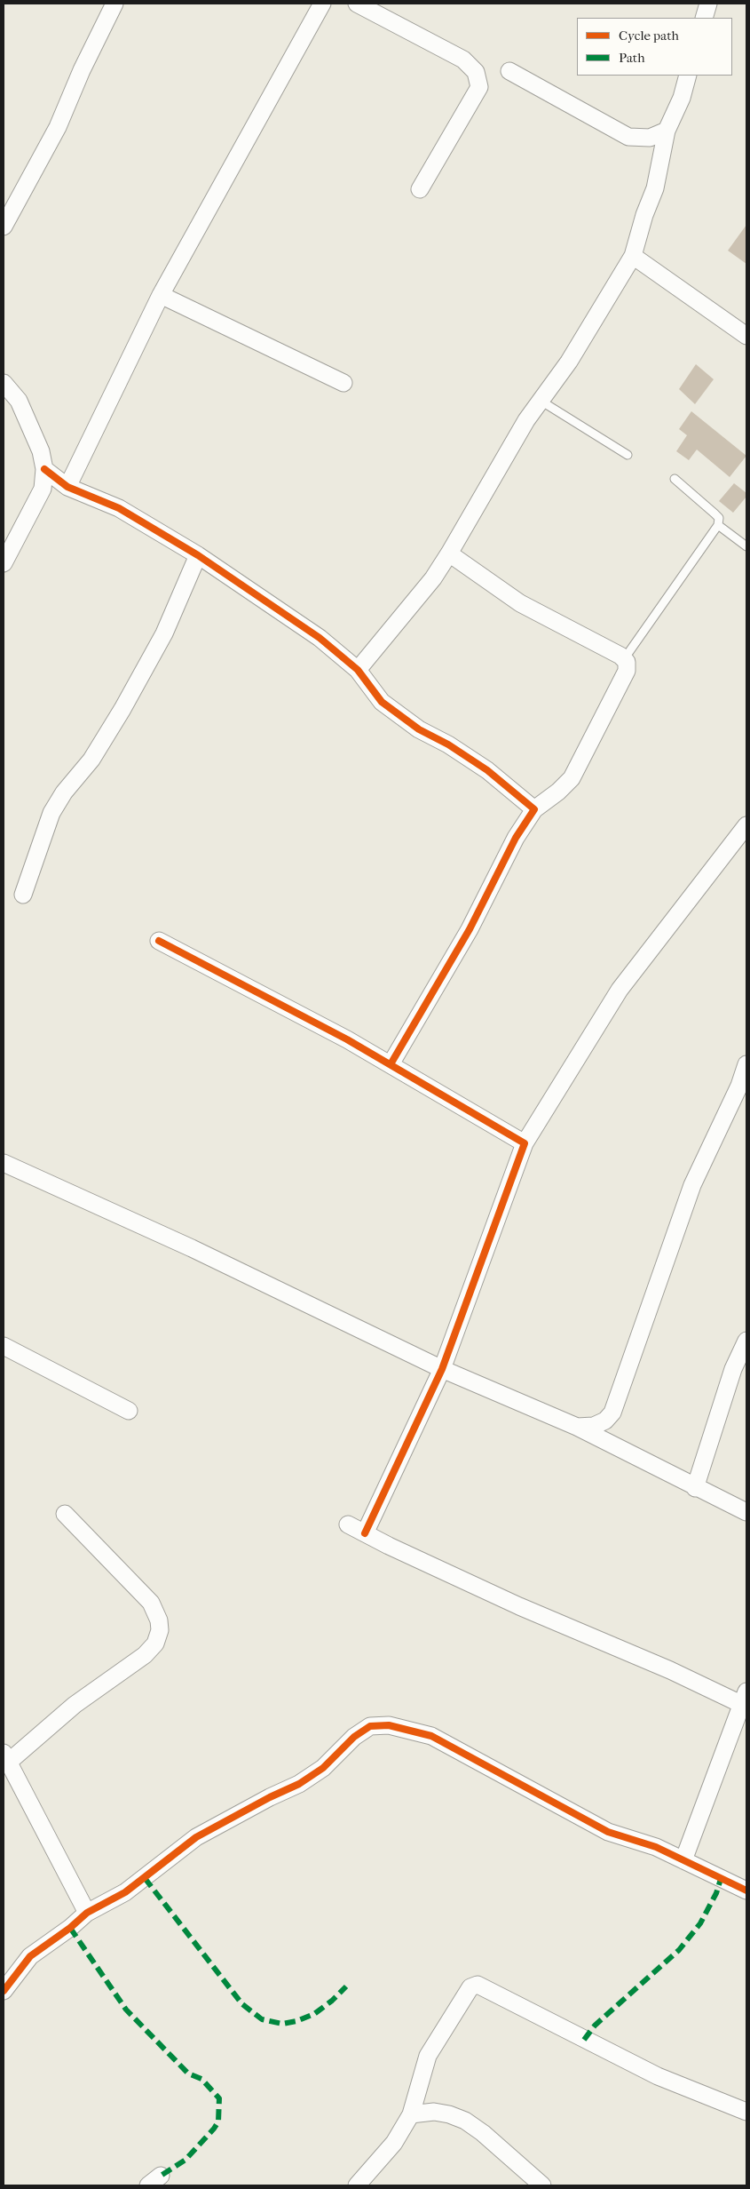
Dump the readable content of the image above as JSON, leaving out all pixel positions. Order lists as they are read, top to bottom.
{
  "legend": ["Cycle path", "Path"]
}
